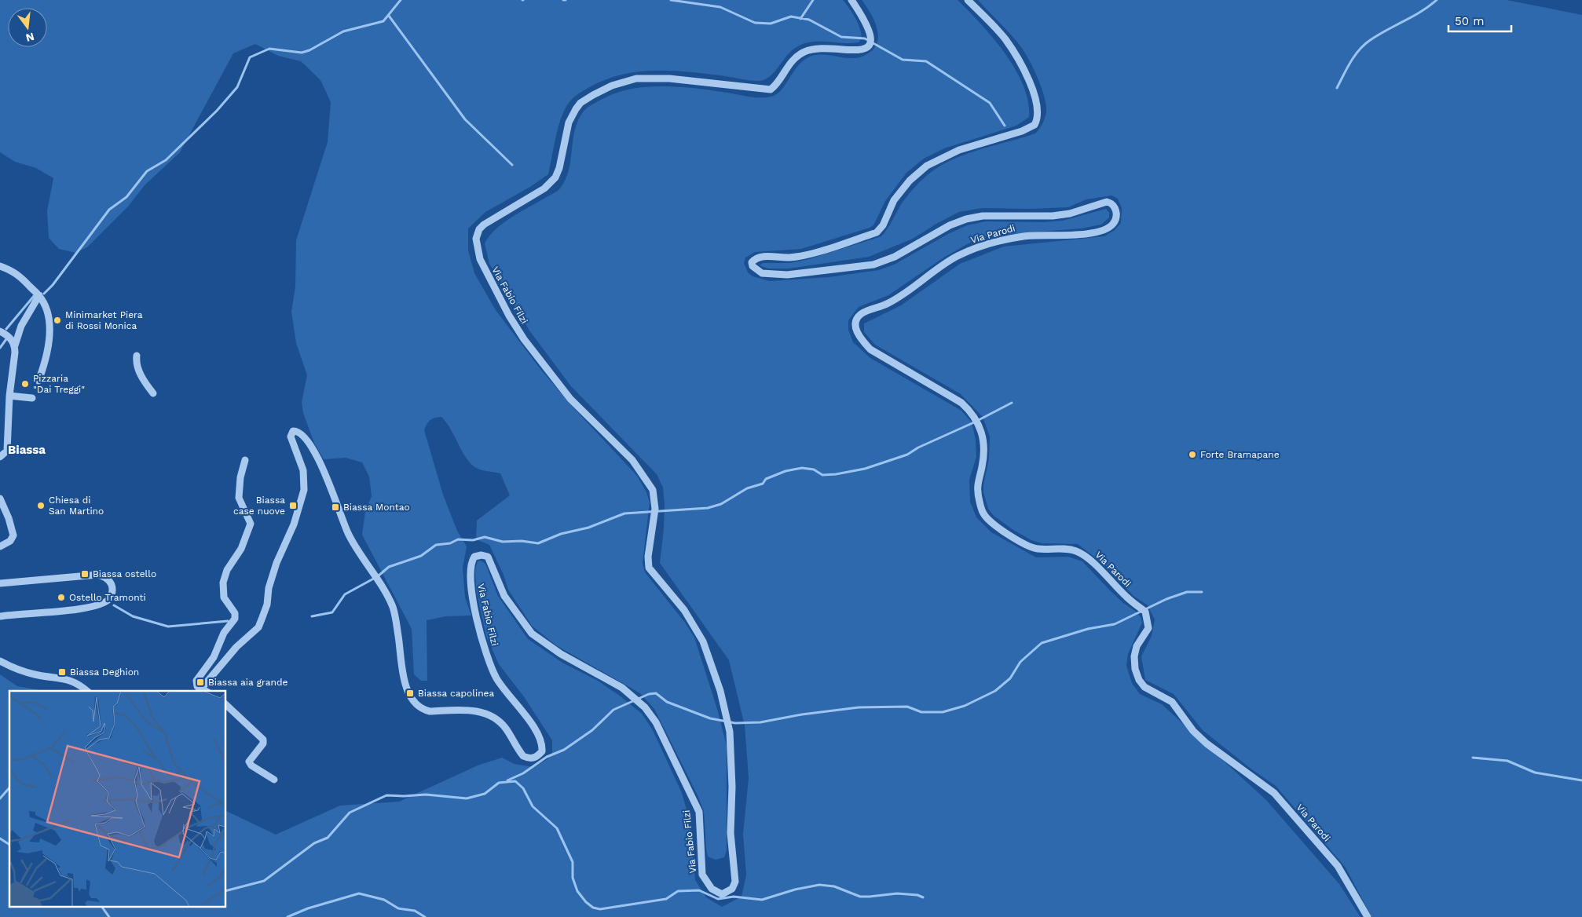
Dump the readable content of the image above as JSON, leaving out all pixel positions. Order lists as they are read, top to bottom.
{
  "streets": {
    "street": ["Via Parodi", "Via Fabio Filzi"]
  },
  "districts": ["Biassa"],
  "places": {
    "other": [
      "Minimarket Piera di Rossi Monica",
      "Pizzaria \"Dai Treggi\"",
      "Forte Bramapane",
      "Chiesa di San Martino",
      "Ostello Tramonti"
    ],
    "transit": [
      "Biassa case nuove",
      "Biassa Montao",
      "Biassa ostello",
      "Biassa Deghion",
      "Biassa aia grande",
      "Biassa capolinea"
    ]
  },
  "scale_bar": "50 m",
  "north": "bottom"
}
